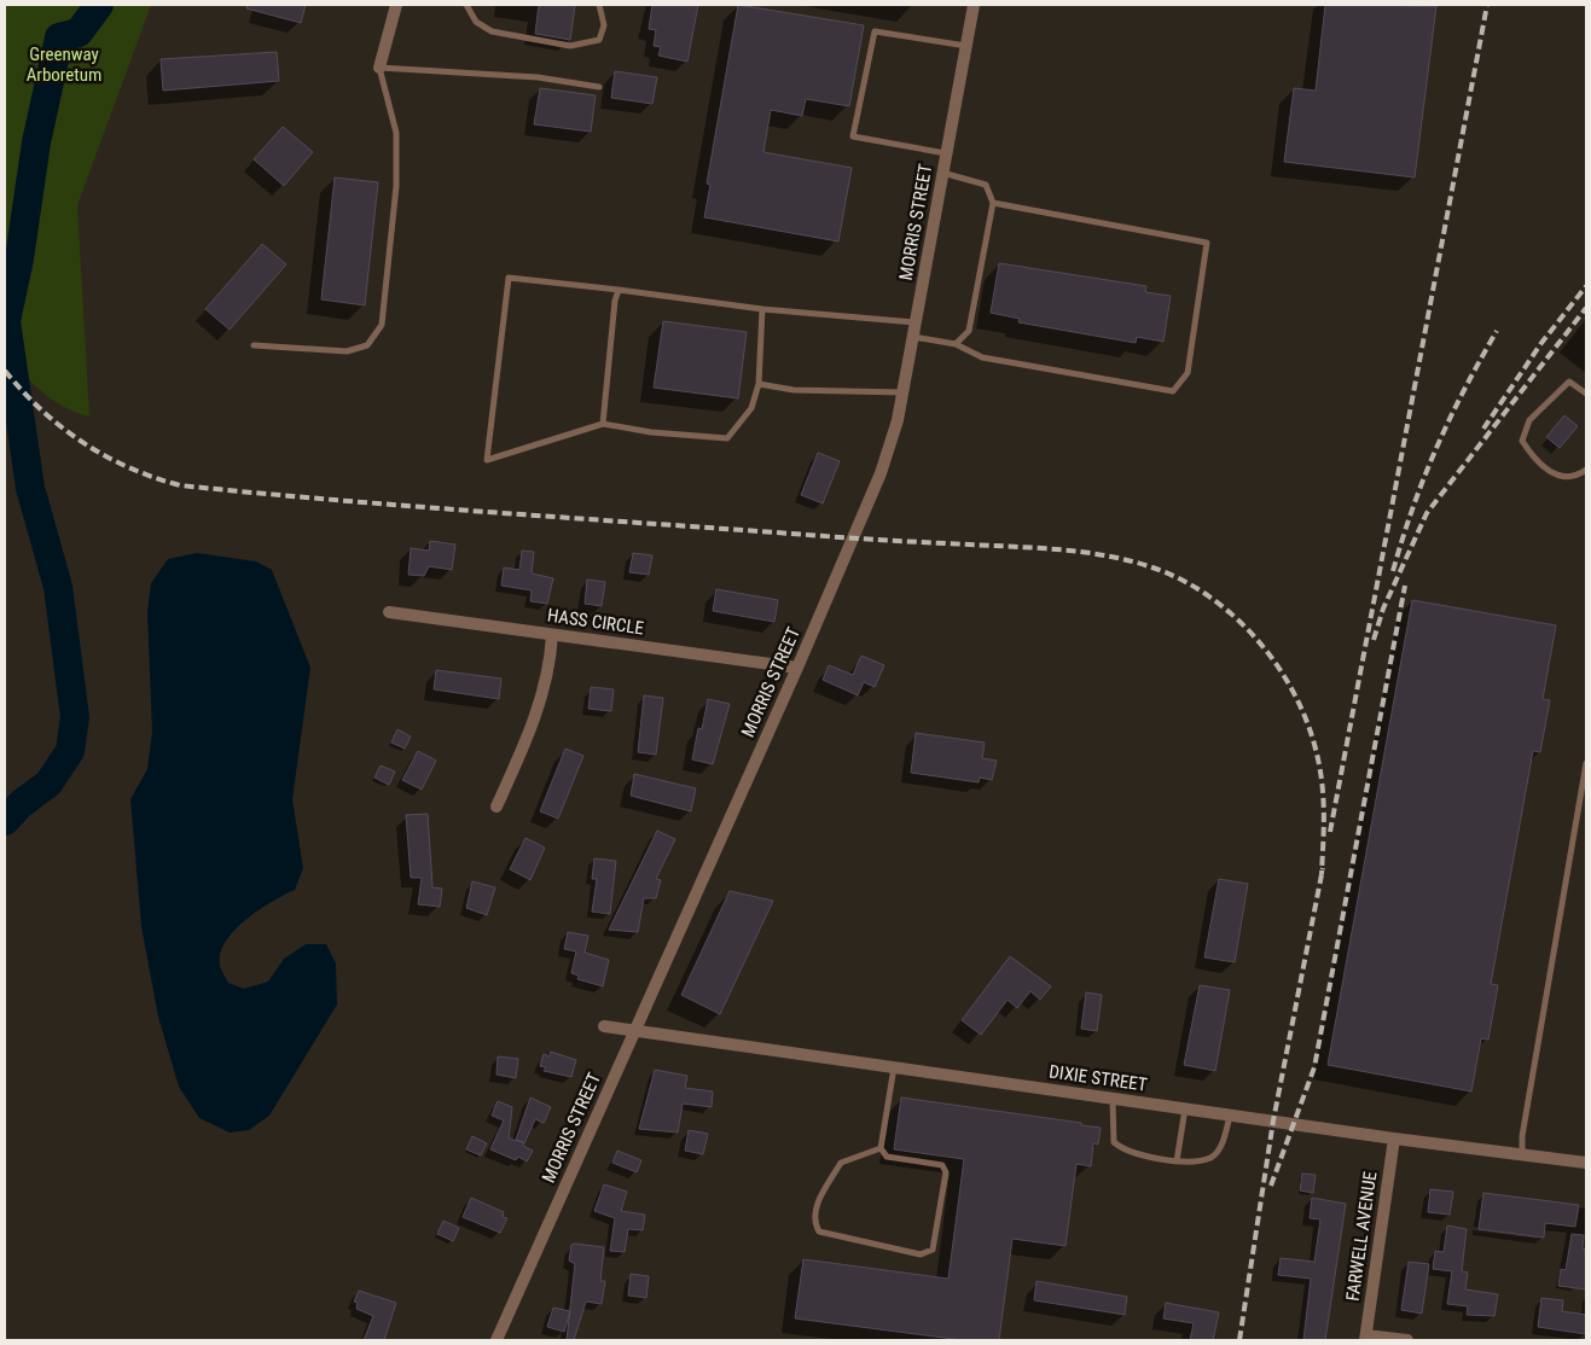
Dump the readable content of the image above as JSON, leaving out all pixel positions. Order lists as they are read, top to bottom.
{
  "streets": {
    "street": [
      "MORRIS STREET",
      "HASS CIRCLE",
      "DIXIE STREET",
      "FARWELL AVENUE"
    ]
  },
  "crossings": [
    ["MORRIS STREET", "HASS CIRCLE"],
    ["MORRIS STREET", "DIXIE STREET"],
    ["DIXIE STREET", "FARWELL AVENUE"]
  ],
  "parks": ["Greenway Arboretum"]
}
